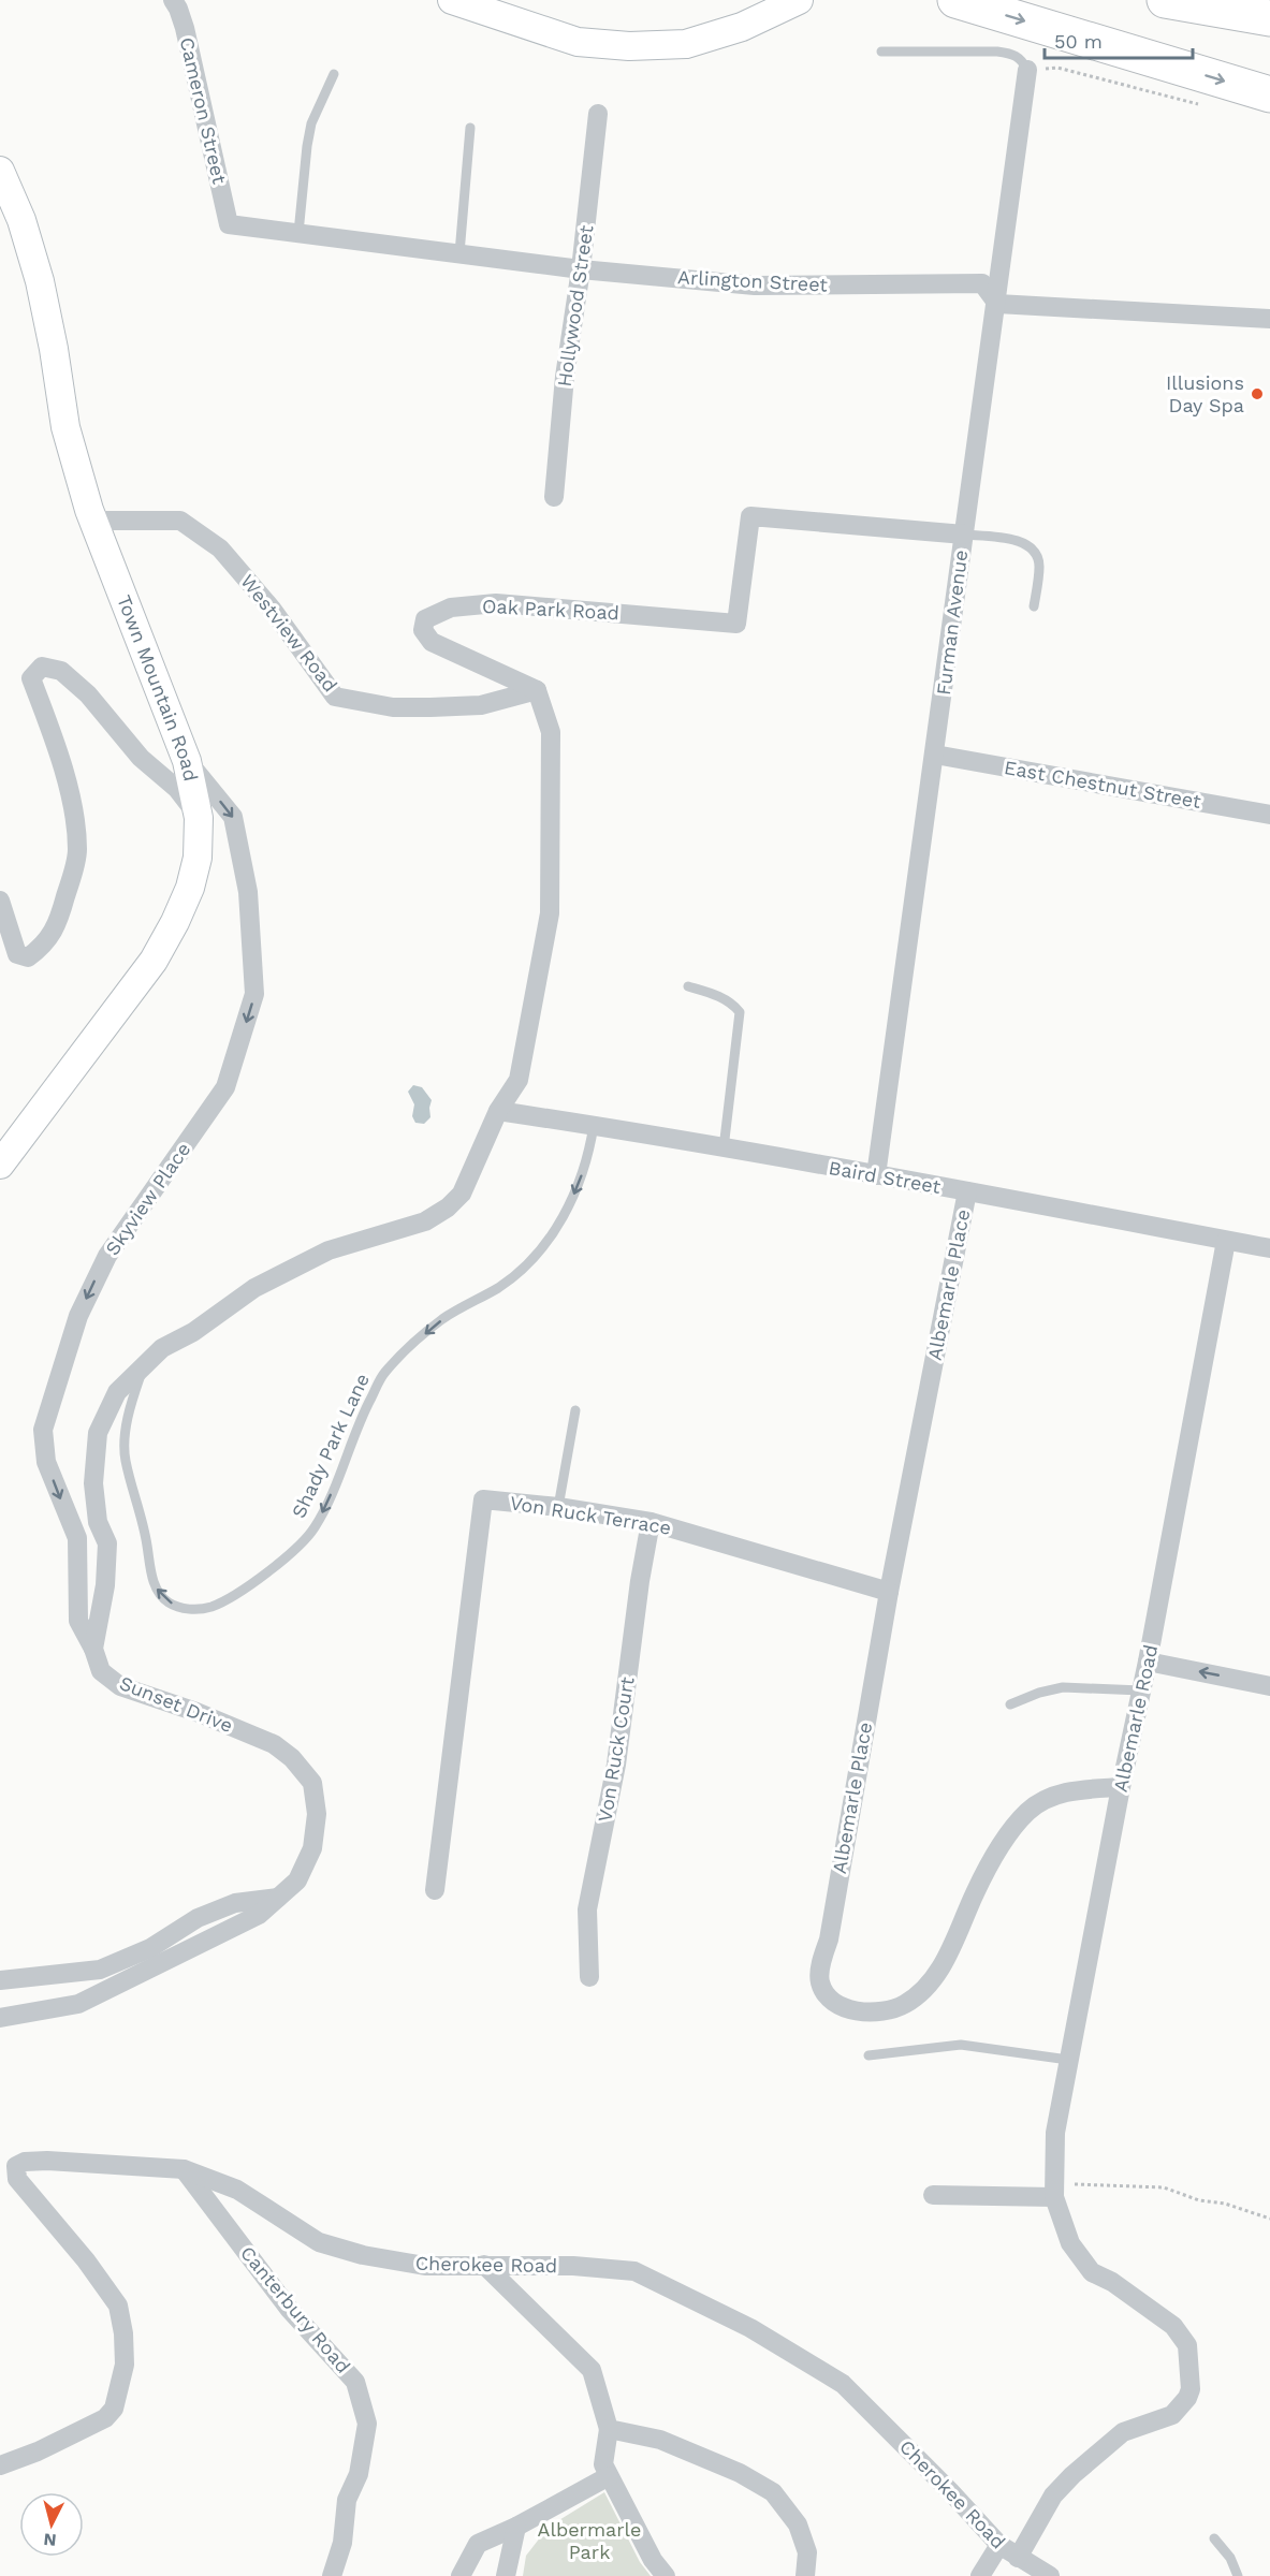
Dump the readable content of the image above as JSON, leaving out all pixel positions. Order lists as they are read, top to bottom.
{
  "streets": {
    "main road": ["Town Mountain Road"],
    "street": [
      "Cameron Street",
      "Arlington Street",
      "Hollywood Street",
      "Oak Park Road",
      "Furman Avenue",
      "Westview Road",
      "East Chestnut Street",
      "Baird Street",
      "Skyview Place",
      "Albemarle Place",
      "Von Ruck Terrace",
      "Sunset Drive",
      "Albemarle Road",
      "Von Ruck Court",
      "Cherokee Road",
      "Canterbury Road"
    ],
    "lane": ["Shady Park Lane"]
  },
  "crossings": [
    ["Cameron Street", "Arlington Street"],
    ["Arlington Street", "Hollywood Street"],
    ["Arlington Street", "Furman Avenue"],
    ["Oak Park Road", "Furman Avenue"],
    ["Oak Park Road", "Westview Road"],
    ["Furman Avenue", "East Chestnut Street"],
    ["Furman Avenue", "Baird Street"],
    ["Westview Road", "Town Mountain Road"],
    ["Town Mountain Road", "Skyview Place"],
    ["Baird Street", "Albemarle Place"],
    ["Baird Street", "Shady Park Lane"],
    ["Baird Street", "Albemarle Road"],
    ["Skyview Place", "Sunset Drive"],
    ["Albemarle Place", "Von Ruck Terrace"],
    ["Albemarle Place", "Albemarle Road"],
    ["Von Ruck Terrace", "Von Ruck Court"],
    ["Cherokee Road", "Canterbury Road"]
  ],
  "parks": ["Albermarle Park"],
  "places": ["Illusions Day Spa"],
  "scale_bar": "50 m",
  "north": "bottom"
}
